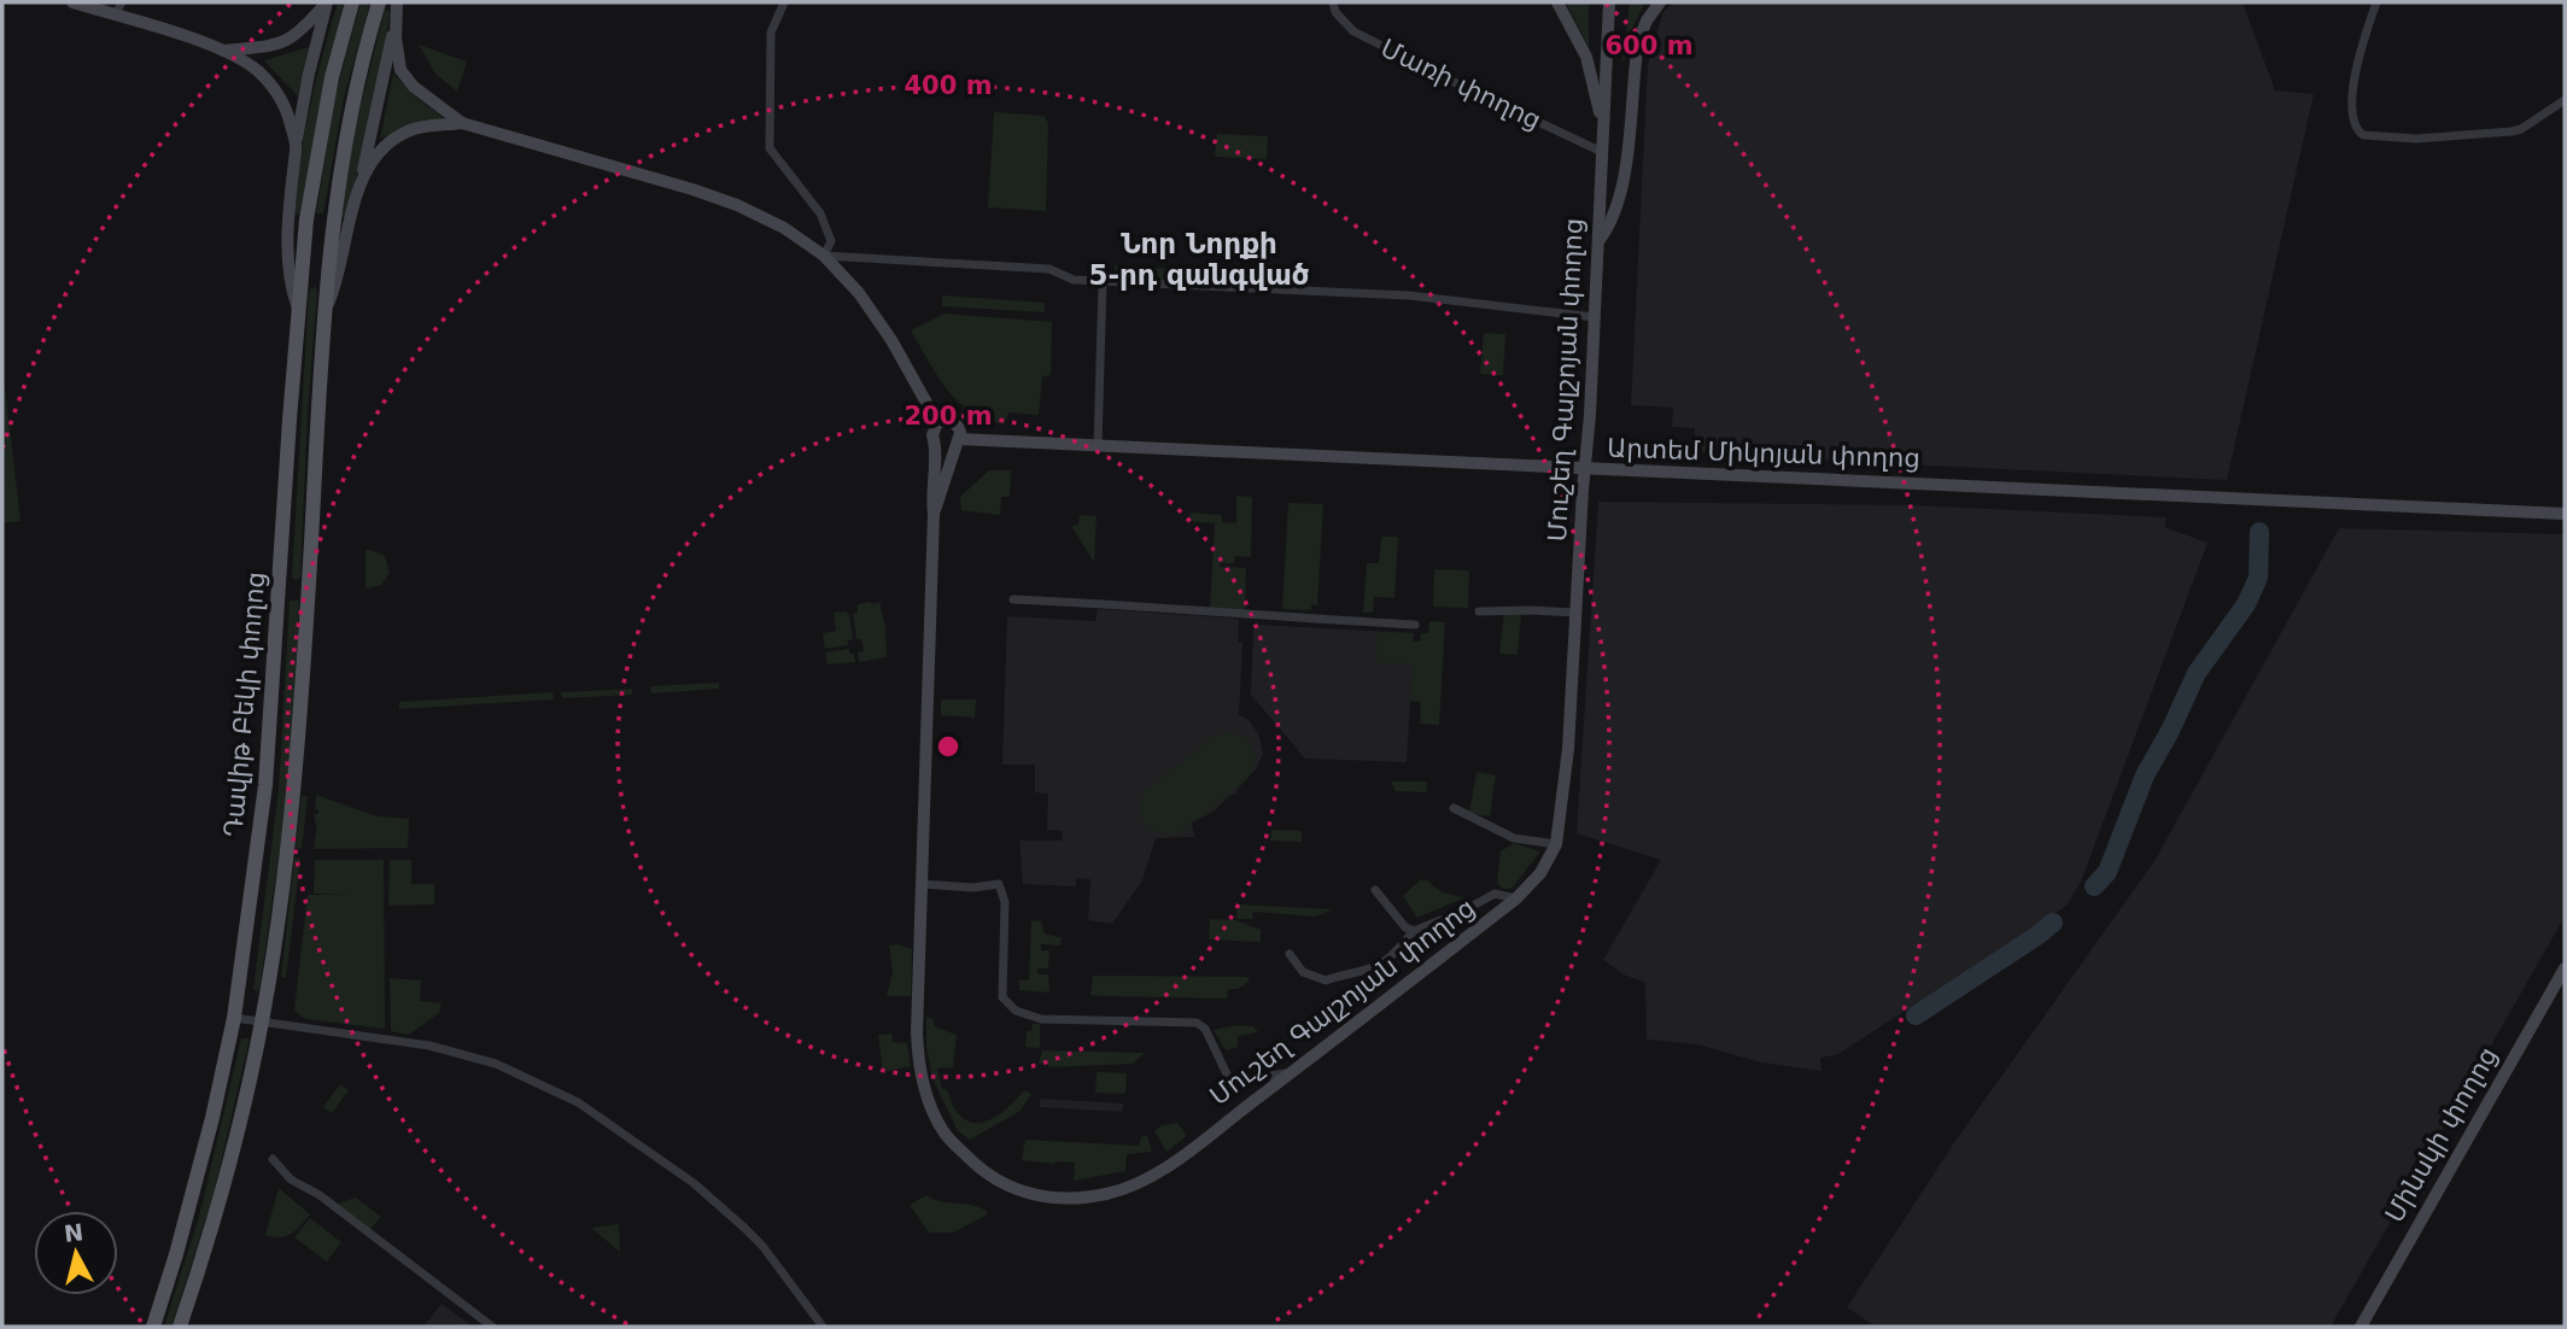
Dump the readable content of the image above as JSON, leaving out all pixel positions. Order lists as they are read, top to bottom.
{
  "streets": {
    "main road": [
      "Մուշեղ Գալշոյան փողոց",
      "Արտեմ Միկոյան փողոց",
      "Դավիթ Բեկի փողոց",
      "Մինսկի փողոց"
    ],
    "street": ["Մառի փողոց"]
  },
  "crossings": [
    ["Մառի փողոց", "Մուշեղ Գալշոյան փողոց"],
    ["Մուշեղ Գալշոյան փողոց", "Արտեմ Միկոյան փողոց"]
  ],
  "districts": ["Նոր Նորքի 5-րդ զանգված"],
  "north": "top",
  "rings": ["600 m", "400 m", "200 m"]
}
